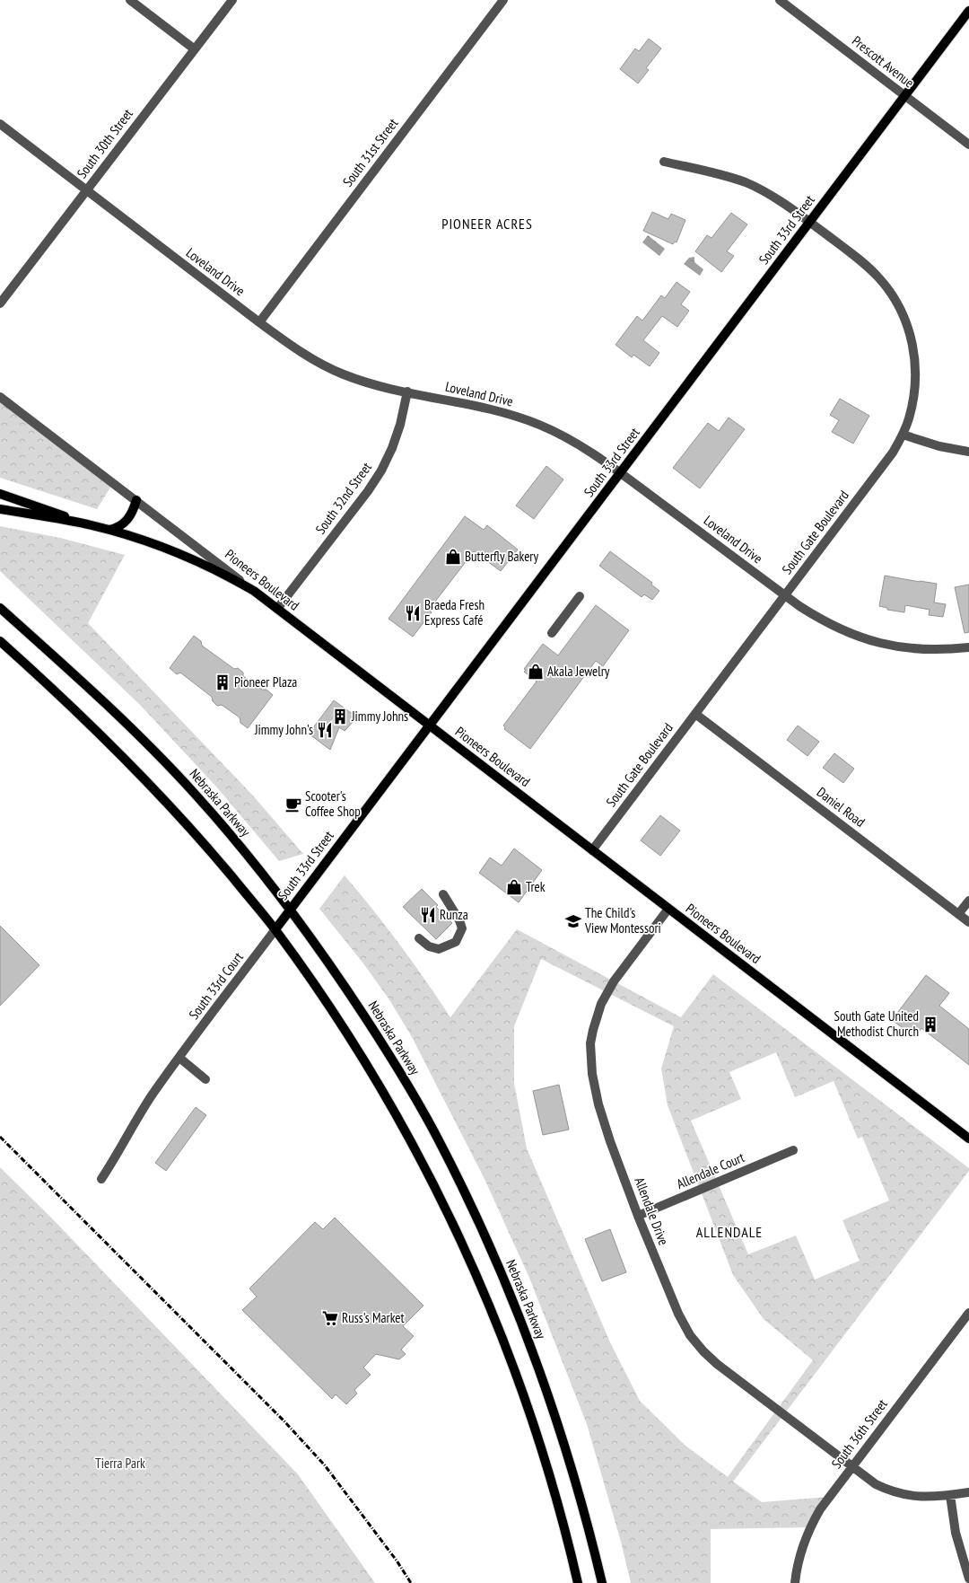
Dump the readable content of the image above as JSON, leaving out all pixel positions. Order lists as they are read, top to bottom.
{
  "streets": {
    "main road": ["South 33rd Street", "Pioneers Boulevard", "Nebraska Parkway"],
    "street": [
      "Prescott Avenue",
      "South 30th Street",
      "South 31st Street",
      "Loveland Drive",
      "South 32nd Street",
      "South Gate Boulevard",
      "Daniel Road",
      "South 33rd Court",
      "Allendale Court",
      "Allendale Drive",
      "South 36th Street"
    ]
  },
  "crossings": [
    ["Prescott Avenue", "South 33rd Street"],
    ["South 30th Street", "Loveland Drive"],
    ["South 31st Street", "Loveland Drive"],
    ["South 33rd Street", "Loveland Drive"],
    ["South 33rd Street", "South Gate Boulevard"],
    ["South 33rd Street", "Pioneers Boulevard"],
    ["South 33rd Street", "Nebraska Parkway"],
    ["South 33rd Street", "South 33rd Court"],
    ["Loveland Drive", "South 32nd Street"],
    ["Loveland Drive", "South Gate Boulevard"],
    ["South 32nd Street", "Pioneers Boulevard"],
    ["South Gate Boulevard", "Pioneers Boulevard"],
    ["South Gate Boulevard", "Daniel Road"],
    ["Pioneers Boulevard", "Allendale Drive"],
    ["Allendale Court", "Allendale Drive"],
    ["Allendale Drive", "South 36th Street"]
  ],
  "districts": ["PIONEER ACRES", "ALLENDALE"],
  "parks": ["Tierra Park"],
  "places": {
    "shop": ["Butterfly Bakery", "Akala Jewelry", "Trek"],
    "restaurant": ["Braeda Fresh Express Café", "Jimmy John's", "Runza"],
    "building": ["Pioneer Plaza", "Jimmy Johns", "South Gate United Methodist Church"],
    "cafe": ["Scooter's Coffee Shop"],
    "school or university": ["The Child's View Montessori"],
    "supermarket": ["Russ's Market"]
  }
}
